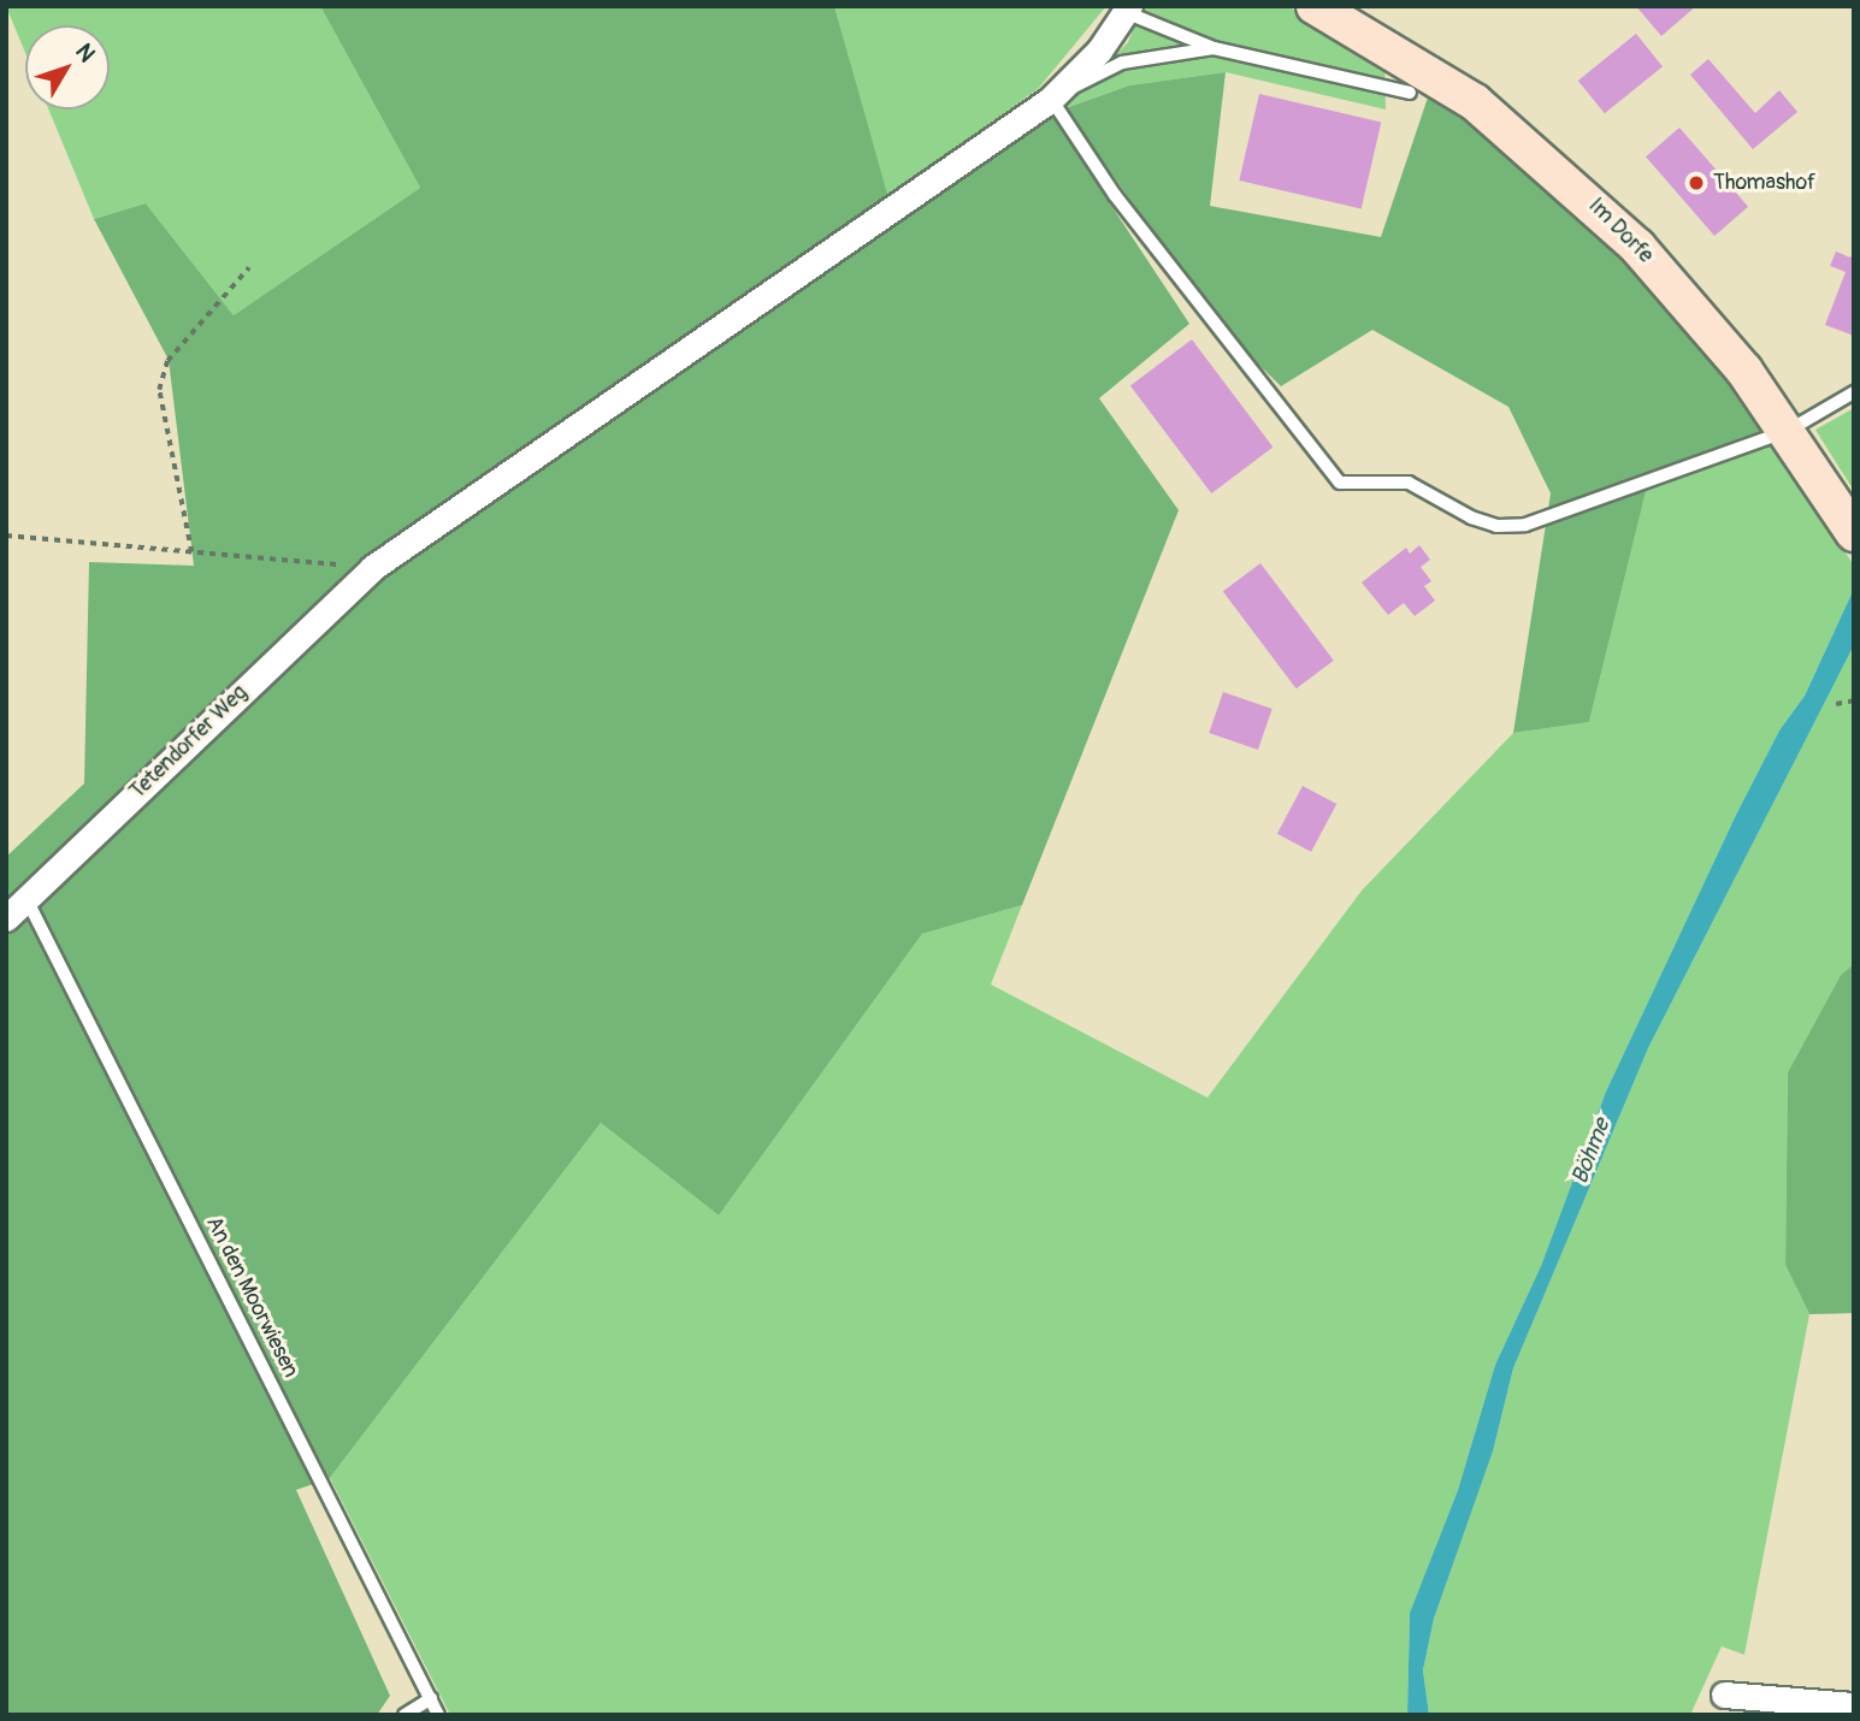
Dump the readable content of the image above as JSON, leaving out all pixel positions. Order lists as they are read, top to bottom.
{
  "streets": {
    "street": ["Im Dorfe", "Tetendorfer Weg"],
    "lane": ["An den Moorwiesen"]
  },
  "crossings": [
    ["Tetendorfer Weg", "An den Moorwiesen"]
  ],
  "water": ["Böhme"],
  "places": ["Thomashof"],
  "north": "top right"
}
